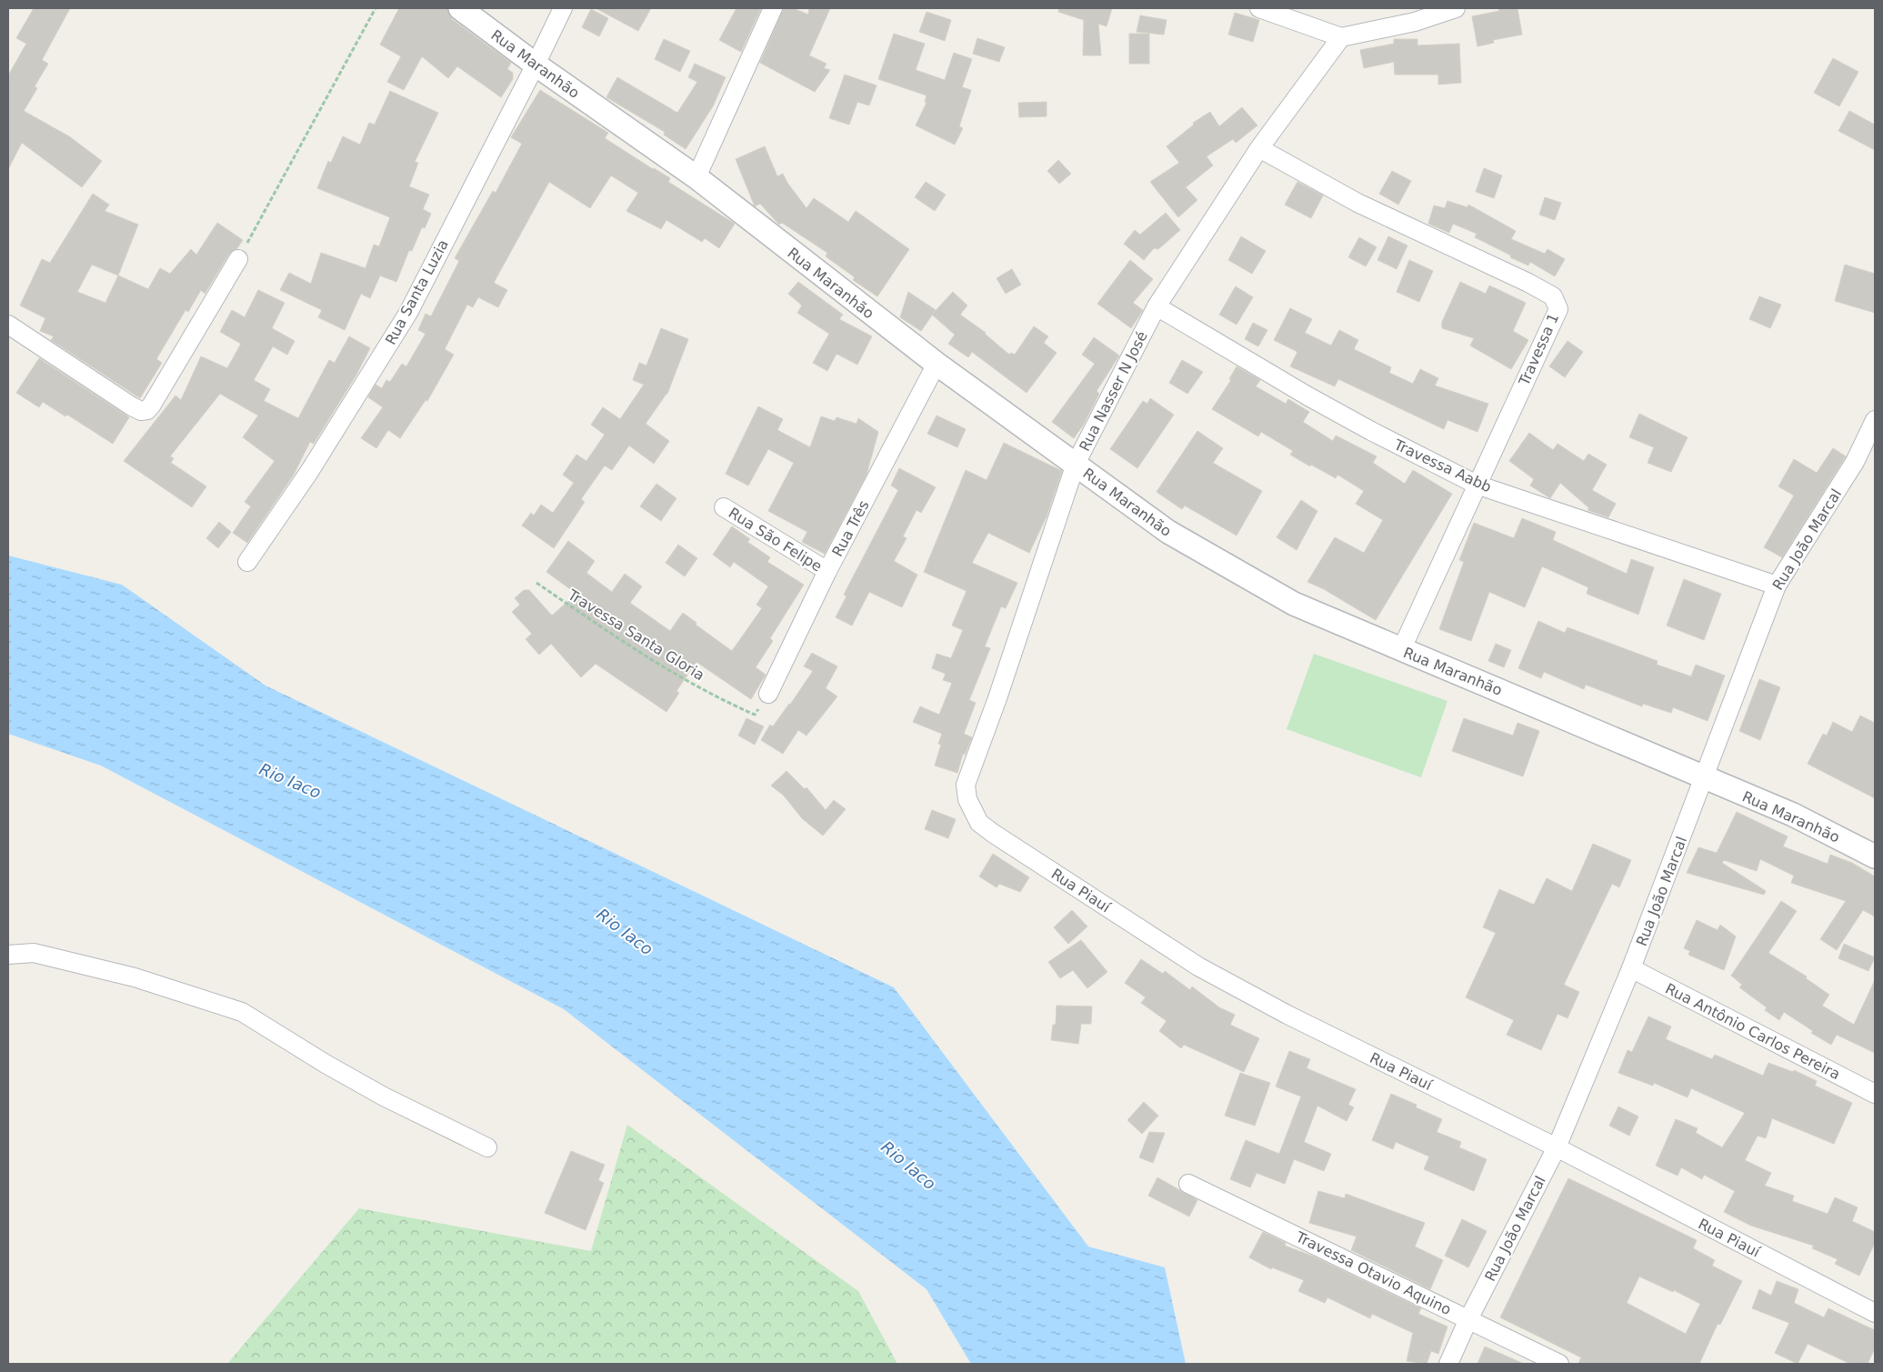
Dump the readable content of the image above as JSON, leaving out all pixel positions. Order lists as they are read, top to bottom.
{
  "streets": {
    "street": [
      "Rua Maranhão",
      "Rua Santa Luzia",
      "Travessa 1",
      "Rua Nasser N José",
      "Travessa Aabb",
      "Rua Três",
      "Rua São Felipe",
      "Rua João Marcal",
      "Rua Piauí",
      "Rua Antônio Carlos Pereira",
      "Travessa Otavio Aquino"
    ],
    "path": ["Travessa Santa Gloria"]
  },
  "crossings": [
    ["Rua Maranhão", "Rua Santa Luzia"],
    ["Rua Maranhão", "Travessa 1"],
    ["Rua Maranhão", "Rua Nasser N José"],
    ["Rua Maranhão", "Rua Três"],
    ["Rua Maranhão", "Rua João Marcal"],
    ["Travessa 1", "Rua Nasser N José"],
    ["Travessa 1", "Travessa Aabb"],
    ["Rua Nasser N José", "Travessa Aabb"],
    ["Rua Nasser N José", "Rua Piauí"],
    ["Travessa Aabb", "Rua João Marcal"],
    ["Rua Três", "Rua São Felipe"],
    ["Rua Três", "Travessa Santa Gloria"],
    ["Rua João Marcal", "Rua Piauí"],
    ["Rua João Marcal", "Rua Antônio Carlos Pereira"],
    ["Rua João Marcal", "Travessa Otavio Aquino"]
  ],
  "water": ["Rio Iaco"]
}
